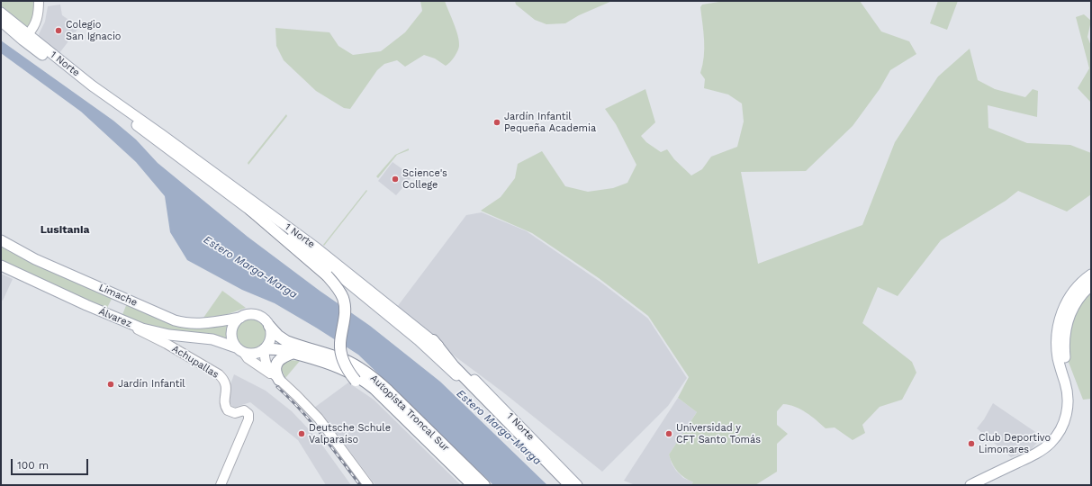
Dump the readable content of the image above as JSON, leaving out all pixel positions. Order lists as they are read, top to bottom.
{
  "streets": {
    "highway": ["Autopista Troncal Sur"],
    "main road": ["1 Norte", "Limache", "Álvarez"],
    "street": ["Achupallas"]
  },
  "crossings": [
    ["Limache", "Álvarez"],
    ["Limache", "Autopista Troncal Sur"],
    ["Álvarez", "Achupallas"],
    ["Álvarez", "Autopista Troncal Sur"]
  ],
  "districts": ["Lusitania"],
  "water": ["Estero Marga-Marga"],
  "places": [
    "Colegio San Ignacio",
    "Jardín Infantil Pequeña Academia",
    "Science's College",
    "Jardín Infantil",
    "Deutsche Schule Valparaíso",
    "Universidad y CFT Santo Tomás",
    "Club Deportivo Limonares"
  ],
  "scale_bar": "100 m"
}
